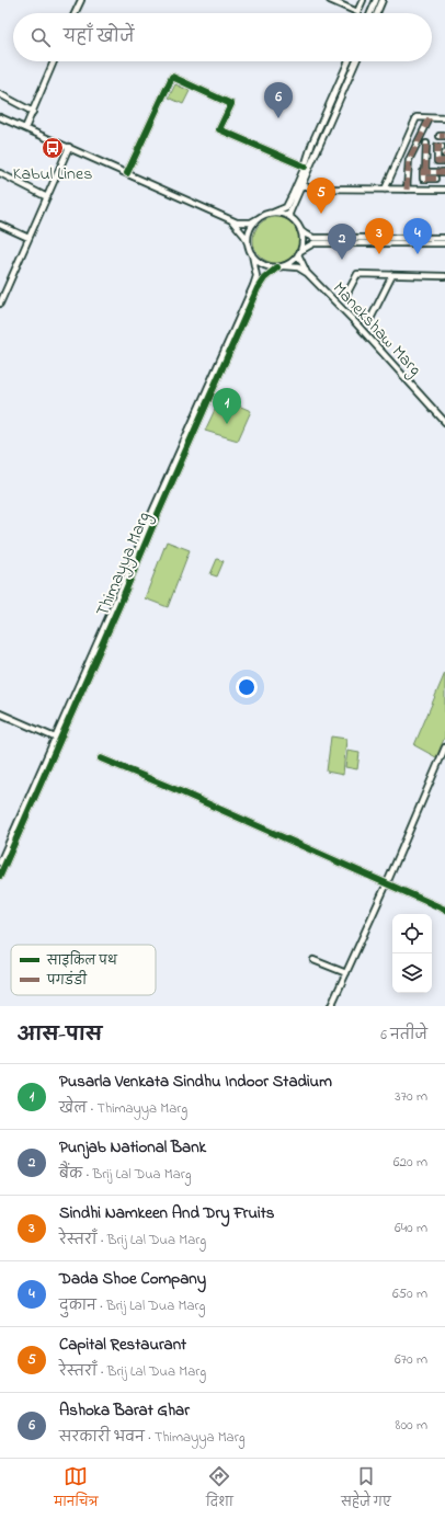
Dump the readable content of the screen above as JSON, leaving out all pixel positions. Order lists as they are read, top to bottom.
{
  "streets": {
    "street": ["Manekshaw Marg", "Thimayya Marg"]
  },
  "crossings": [
    ["Manekshaw Marg", "Thimayya Marg"]
  ],
  "places": {
    "bus stop": ["Kabul Lines"]
  },
  "legend": ["साइकिल पथ", "पगडंडी"],
  "page": {
    "search": "यहाँ खोजें",
    "pins": [
      "6",
      "5",
      "3",
      "4",
      "2",
      "1"
    ],
    "heading": ["आस-पास", "6 नतीजे"],
    "list": [
      {
        "mark": "1",
        "name": "Pusarla Venkata Sindhu Indoor Stadium",
        "note": "खेल · Thimayya Marg",
        "value": "370 m"
      },
      {
        "mark": "2",
        "name": "Punjab National Bank",
        "note": "बैंक · Brij Lal Dua Marg",
        "value": "620 m"
      },
      {
        "mark": "3",
        "name": "Sindhi Namkeen And Dry Fruits",
        "note": "रेस्तराँ · Brij Lal Dua Marg",
        "value": "640 m"
      },
      {
        "mark": "4",
        "name": "Dada Shoe Company",
        "note": "दुकान · Brij Lal Dua Marg",
        "value": "650 m"
      },
      {
        "mark": "5",
        "name": "Capital Restaurant",
        "note": "रेस्तराँ · Brij Lal Dua Marg",
        "value": "670 m"
      },
      {
        "mark": "6",
        "name": "Ashoka Barat Ghar",
        "note": "सरकारी भवन · Thimayya Marg",
        "value": "800 m"
      }
    ],
    "nav": ["मानचित्र", "दिशा", "सहेजे गए"]
  }
}
